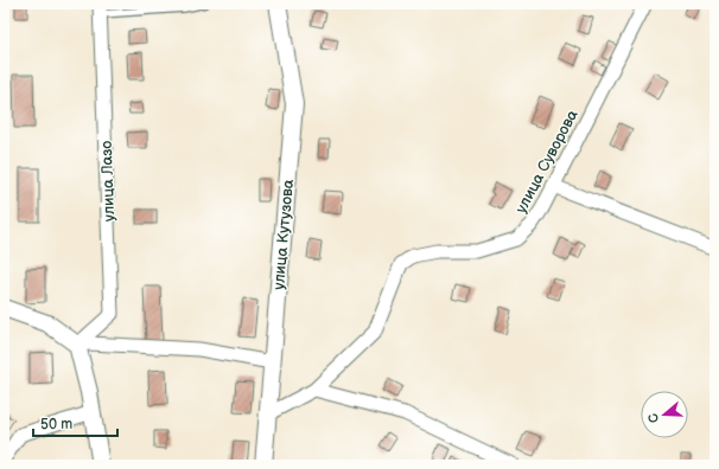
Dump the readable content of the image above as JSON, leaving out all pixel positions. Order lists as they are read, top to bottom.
{
  "streets": {
    "street": ["улица Суворова", "улица Лазо", "улица Кутузова"]
  },
  "crossings": [
    ["улица Суворова", "улица Кутузова"]
  ],
  "scale_bar": "50 m",
  "north": "left"
}
